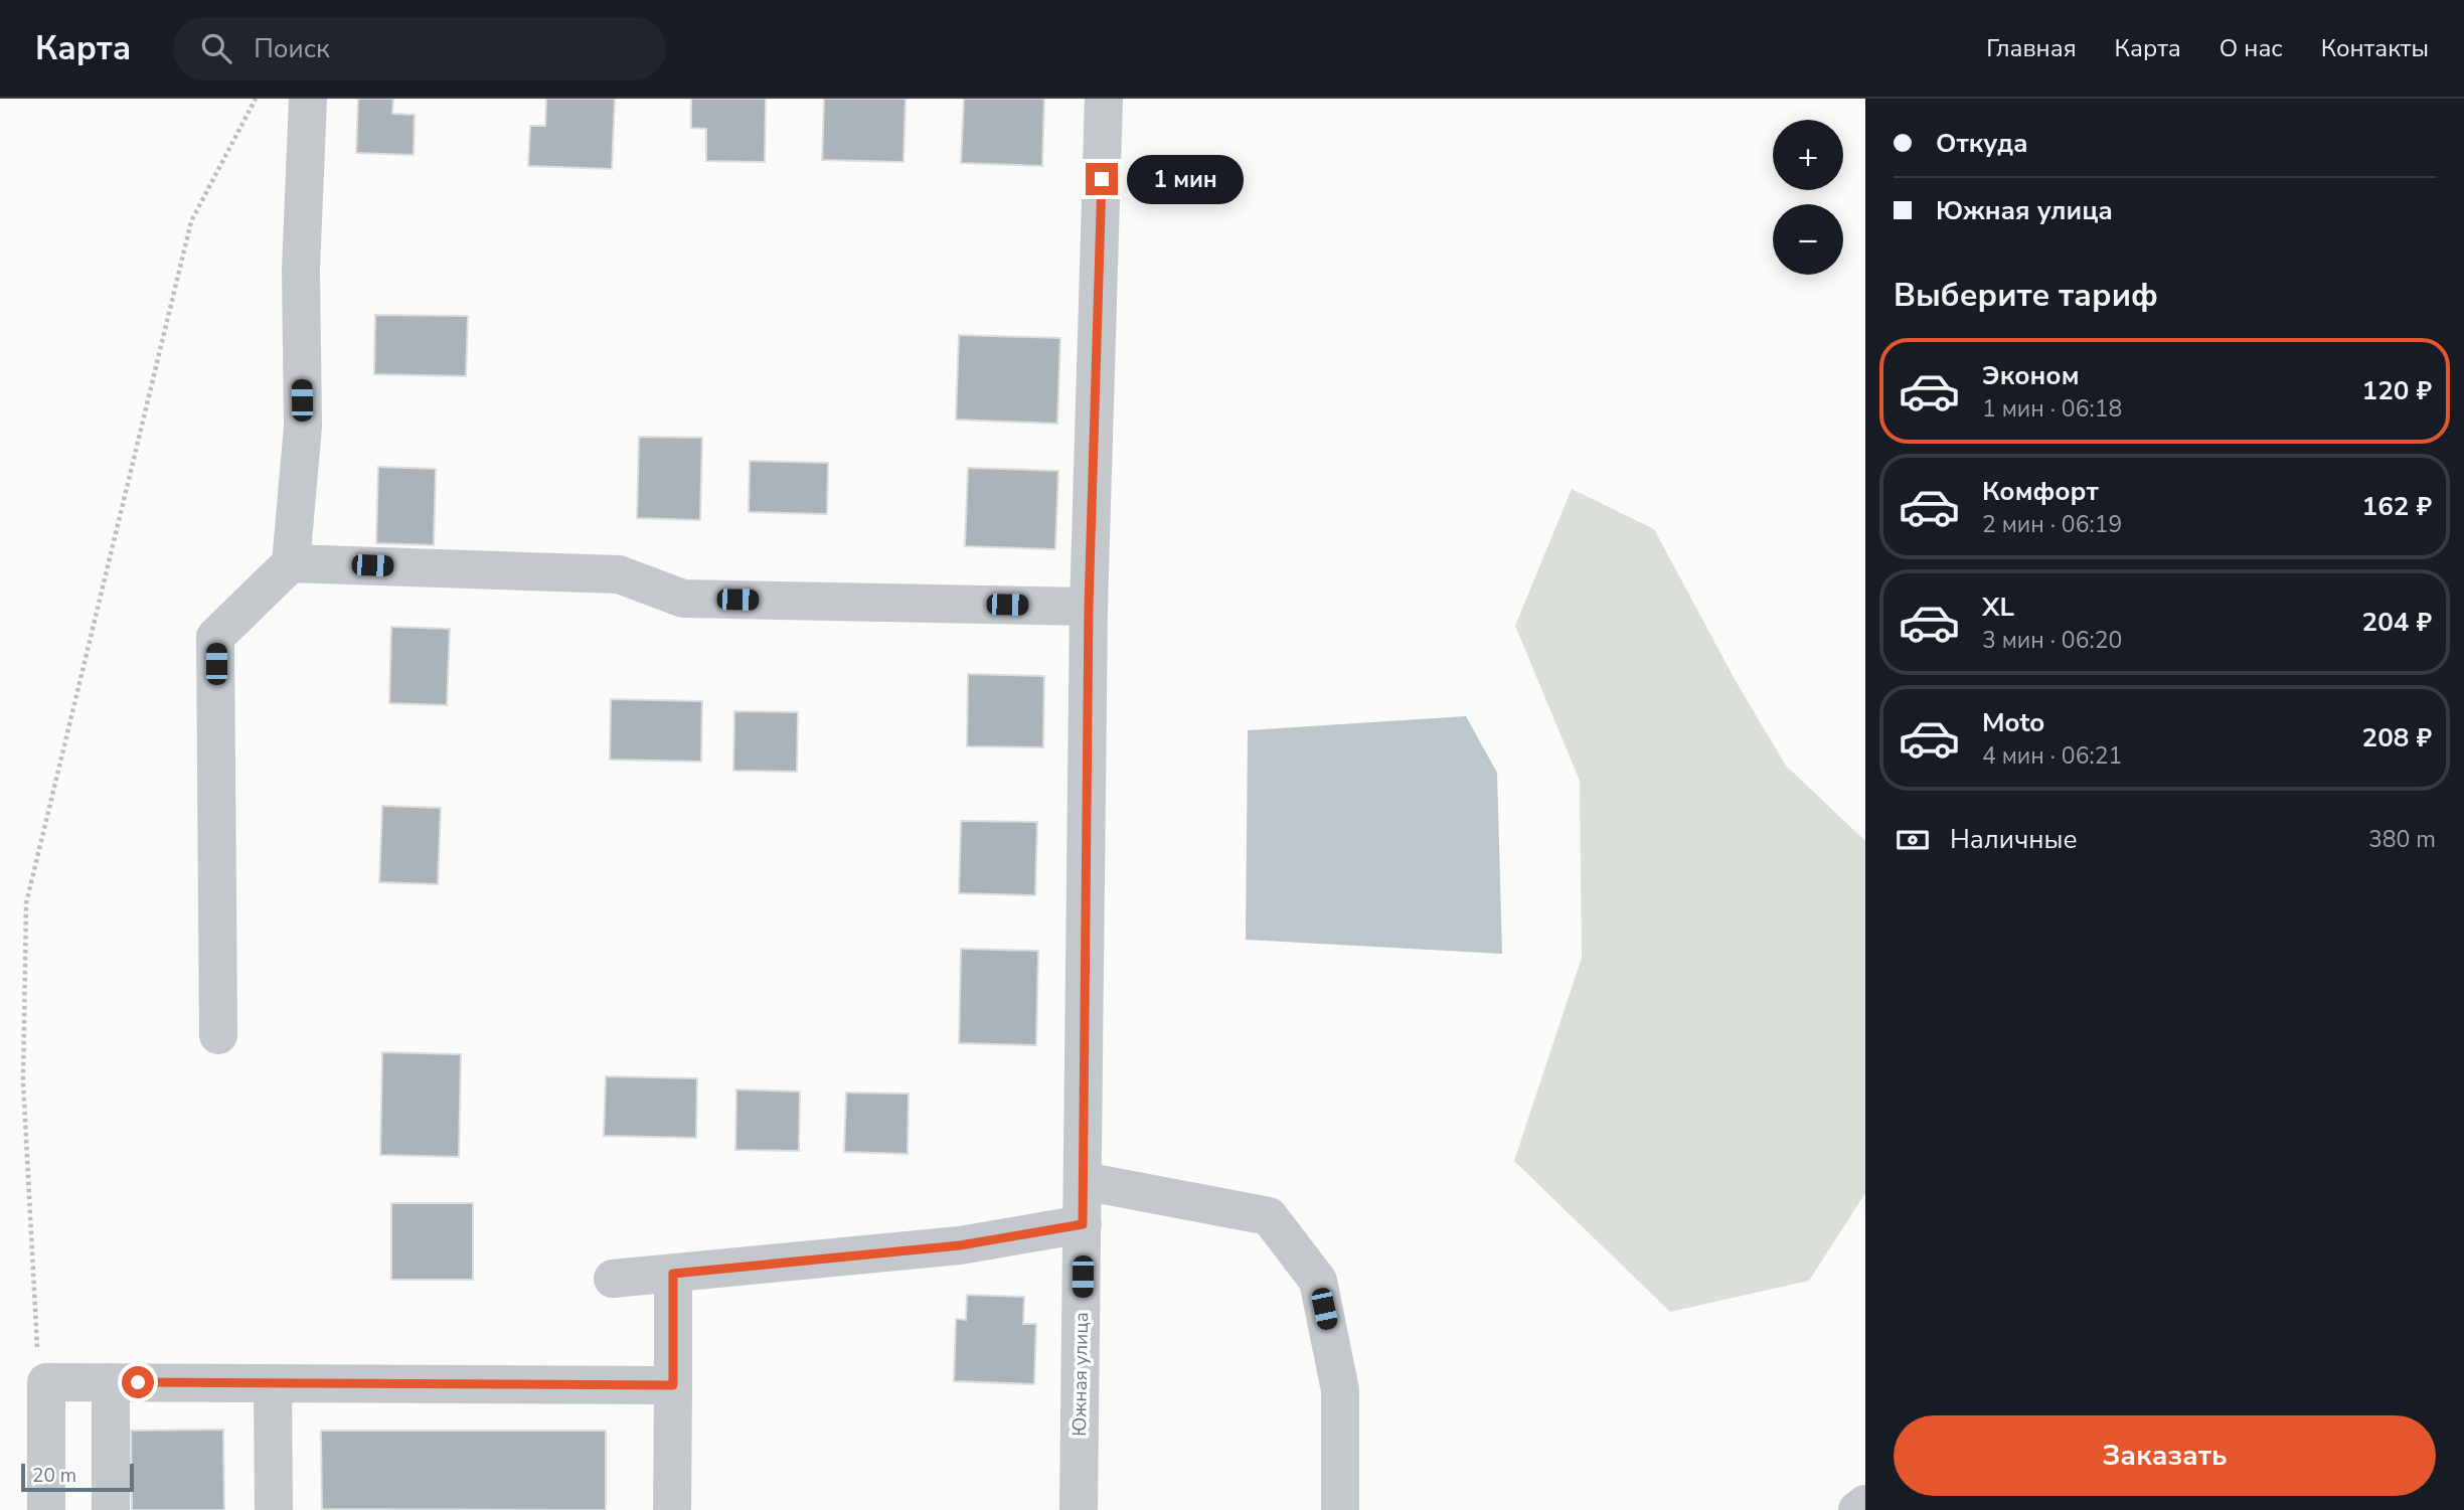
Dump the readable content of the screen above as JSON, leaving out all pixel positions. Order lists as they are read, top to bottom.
{
  "streets": {
    "street": ["Южная улица"]
  },
  "scale_bar": "20 m",
  "page": {
    "header": "Карта",
    "search": "Поиск",
    "nav": [
      "Главная",
      "Карта",
      "О нас",
      "Контакты"
    ],
    "banner": ["Откуда", "Южная улица"],
    "map_buttons": ["+", "−"],
    "bubble": "1 мин",
    "heading": "Выберите тариф",
    "list": [
      {
        "name": "Эконом",
        "note": "1 мин · 06:18",
        "value": "120 ₽"
      },
      {
        "name": "Комфорт",
        "note": "2 мин · 06:19",
        "value": "162 ₽"
      },
      {
        "name": "XL",
        "note": "3 мин · 06:20",
        "value": "204 ₽"
      },
      {
        "name": "Moto",
        "note": "4 мин · 06:21",
        "value": "208 ₽"
      }
    ],
    "pay": ["Наличные", "380 m"],
    "buttons": "Заказать",
    "scale": "20 m"
  }
}
